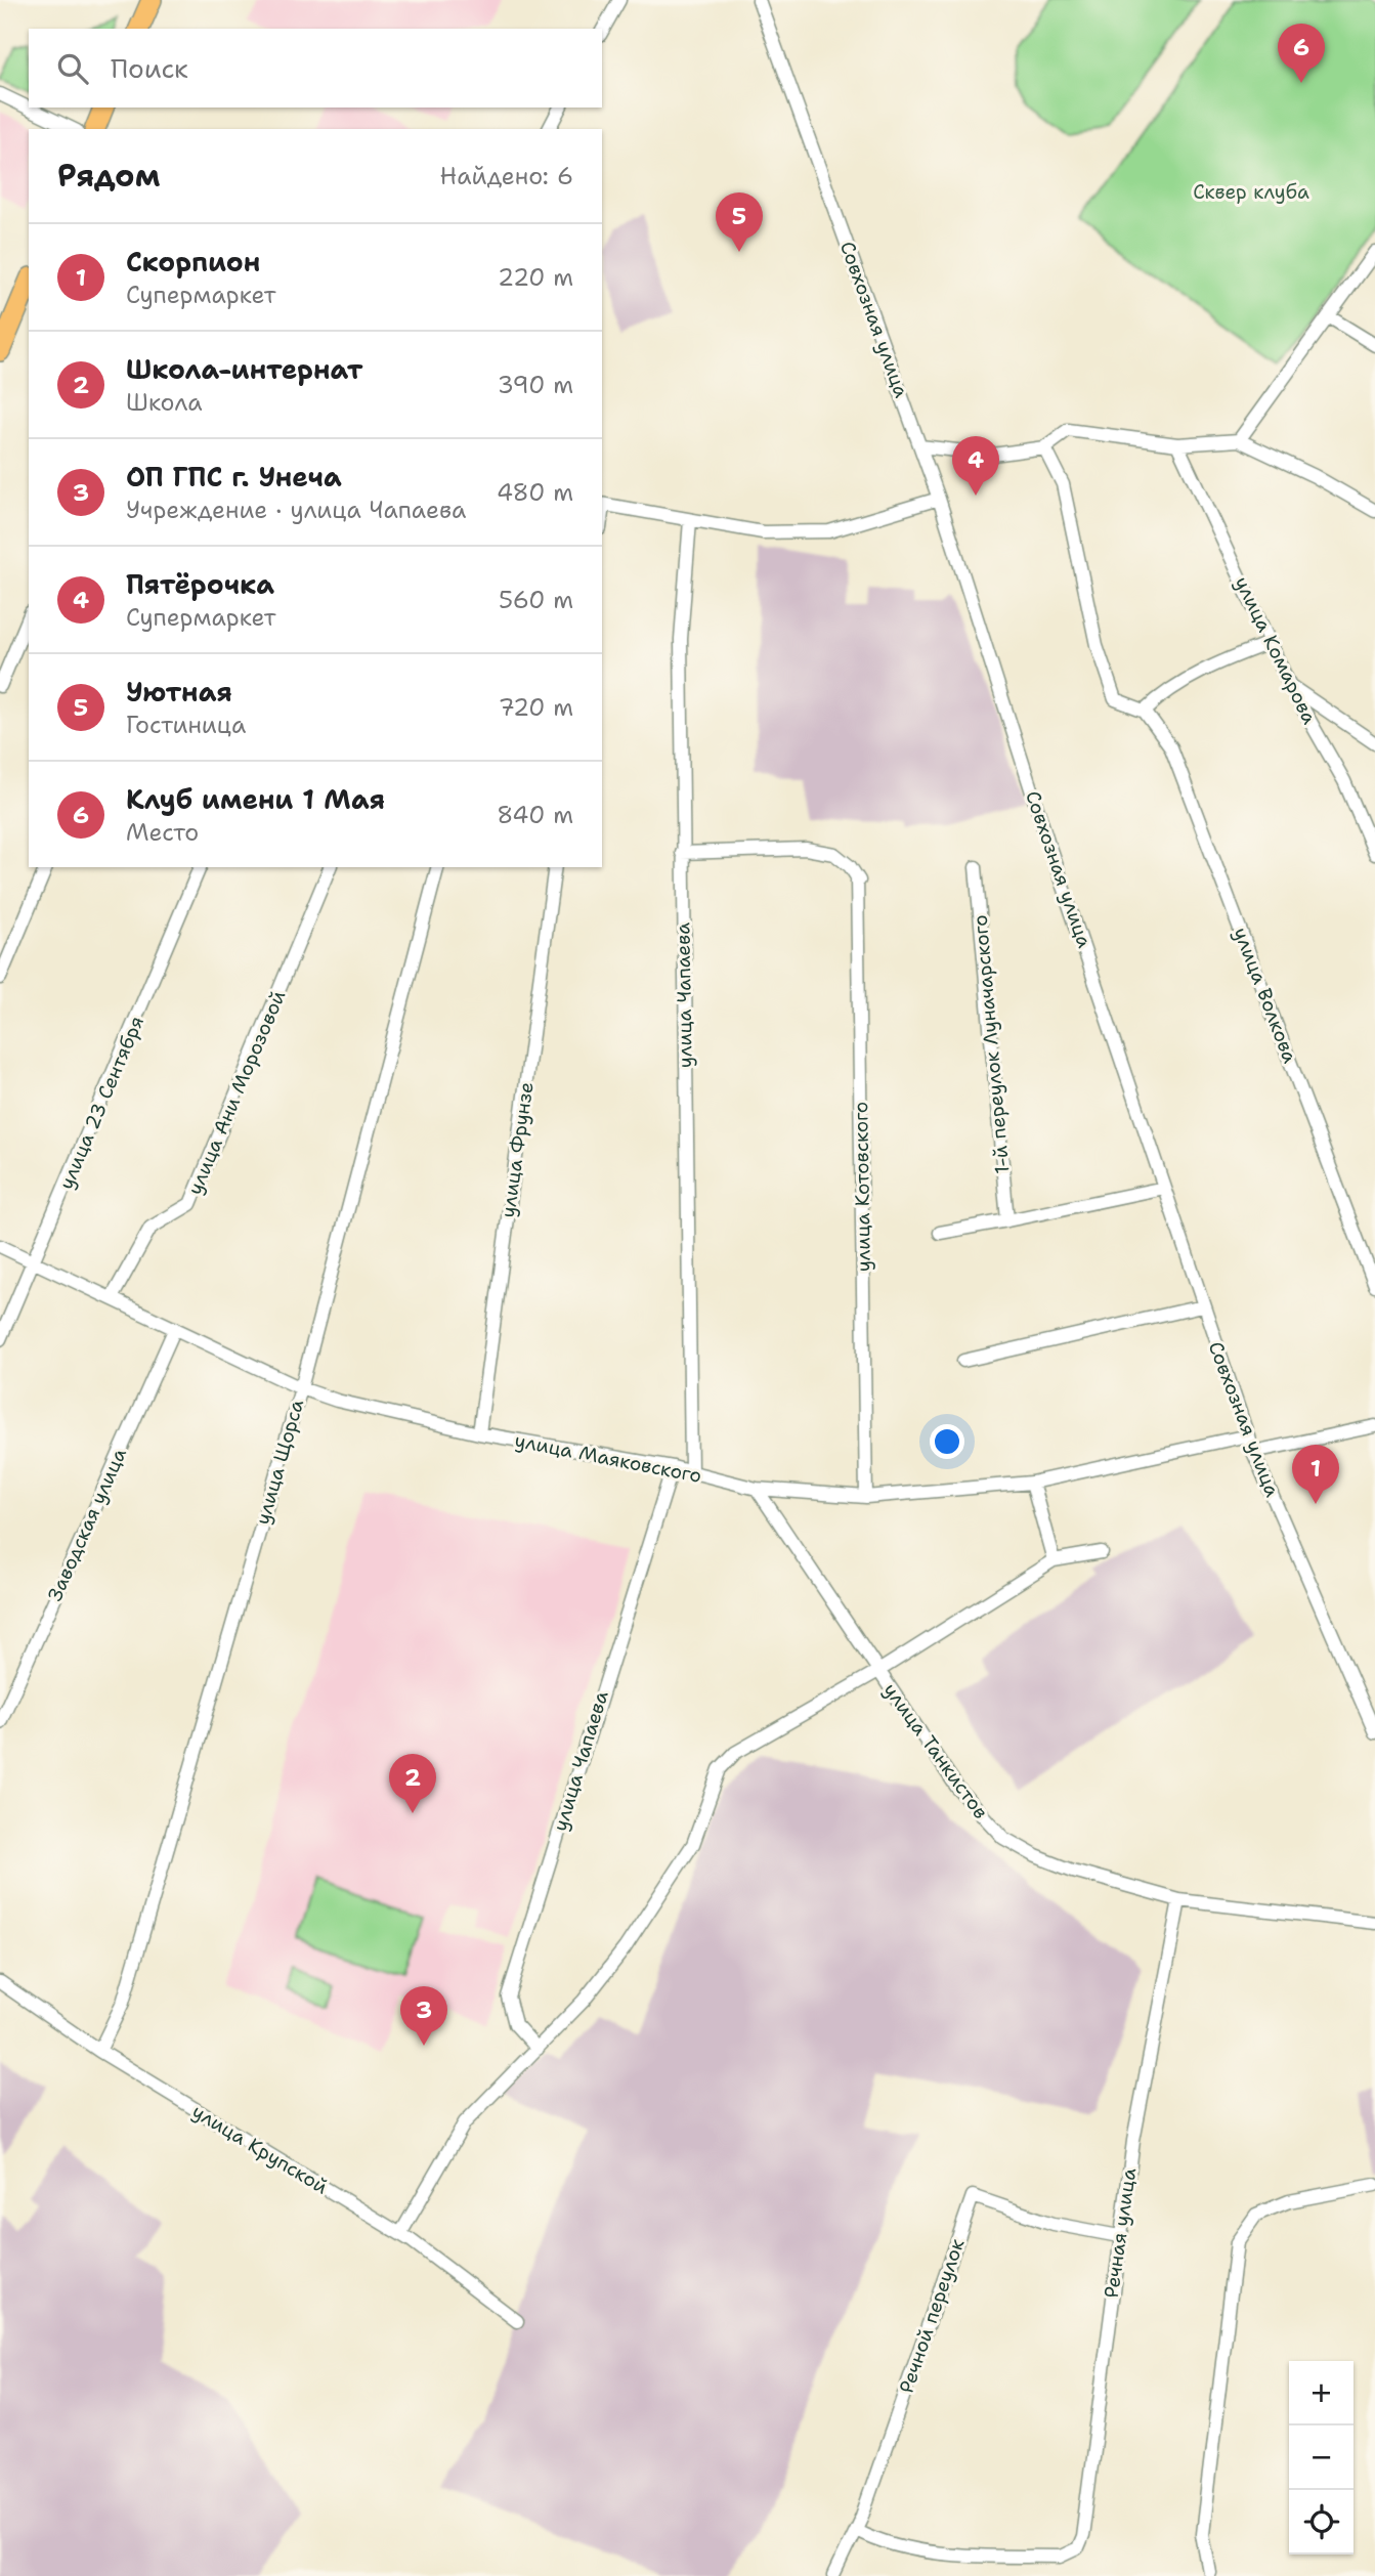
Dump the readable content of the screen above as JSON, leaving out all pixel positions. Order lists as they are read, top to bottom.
{
  "streets": {
    "street": [
      "Совхозная улица",
      "улица Комарова",
      "улица Чапаева",
      "улица Волкова",
      "1-й переулок Луначарского",
      "улица Ани Морозовой",
      "улица 23 Сентября",
      "улица Фрунзе",
      "улица Котовского",
      "улица Маяковского",
      "улица Щорса",
      "Заводская улица",
      "улица Танкистов",
      "улица Крупской",
      "Речная улица",
      "Речной переулок"
    ]
  },
  "crossings": [
    ["Совхозная улица", "улица Маяковского"],
    ["улица Чапаева", "улица Котовского"],
    ["улица Чапаева", "улица Маяковского"],
    ["улица Чапаева", "улица Танкистов"],
    ["улица Ани Морозовой", "улица Маяковского"],
    ["улица 23 Сентября", "улица Маяковского"],
    ["улица Фрунзе", "улица Маяковского"],
    ["улица Котовского", "улица Маяковского"],
    ["улица Маяковского", "улица Щорса"],
    ["улица Маяковского", "Заводская улица"],
    ["улица Щорса", "улица Крупской"],
    ["улица Танкистов", "улица Крупской"],
    ["улица Танкистов", "Речная улица"],
    ["Речная улица", "Речной переулок"]
  ],
  "parks": ["Сквер клуба"],
  "page": {
    "pins": [
      "6",
      "5",
      "4",
      "1",
      "2",
      "3"
    ],
    "search": "Поиск",
    "heading": ["Рядом", "Найдено: 6"],
    "list": [
      {
        "mark": "1",
        "name": "Скорпион",
        "note": "Супермаркет",
        "value": "220 m"
      },
      {
        "mark": "2",
        "name": "Школа-интернат",
        "note": "Школа",
        "value": "390 m"
      },
      {
        "mark": "3",
        "name": "ОП ГПС г. Унеча",
        "note": "Учреждение · улица Чапаева",
        "value": "480 m"
      },
      {
        "mark": "4",
        "name": "Пятёрочка",
        "note": "Супермаркет",
        "value": "560 m"
      },
      {
        "mark": "5",
        "name": "Уютная",
        "note": "Гостиница",
        "value": "720 m"
      },
      {
        "mark": "6",
        "name": "Клуб имени 1 Мая",
        "note": "Место",
        "value": "840 m"
      }
    ],
    "map_buttons": ["+", "−"]
  }
}
